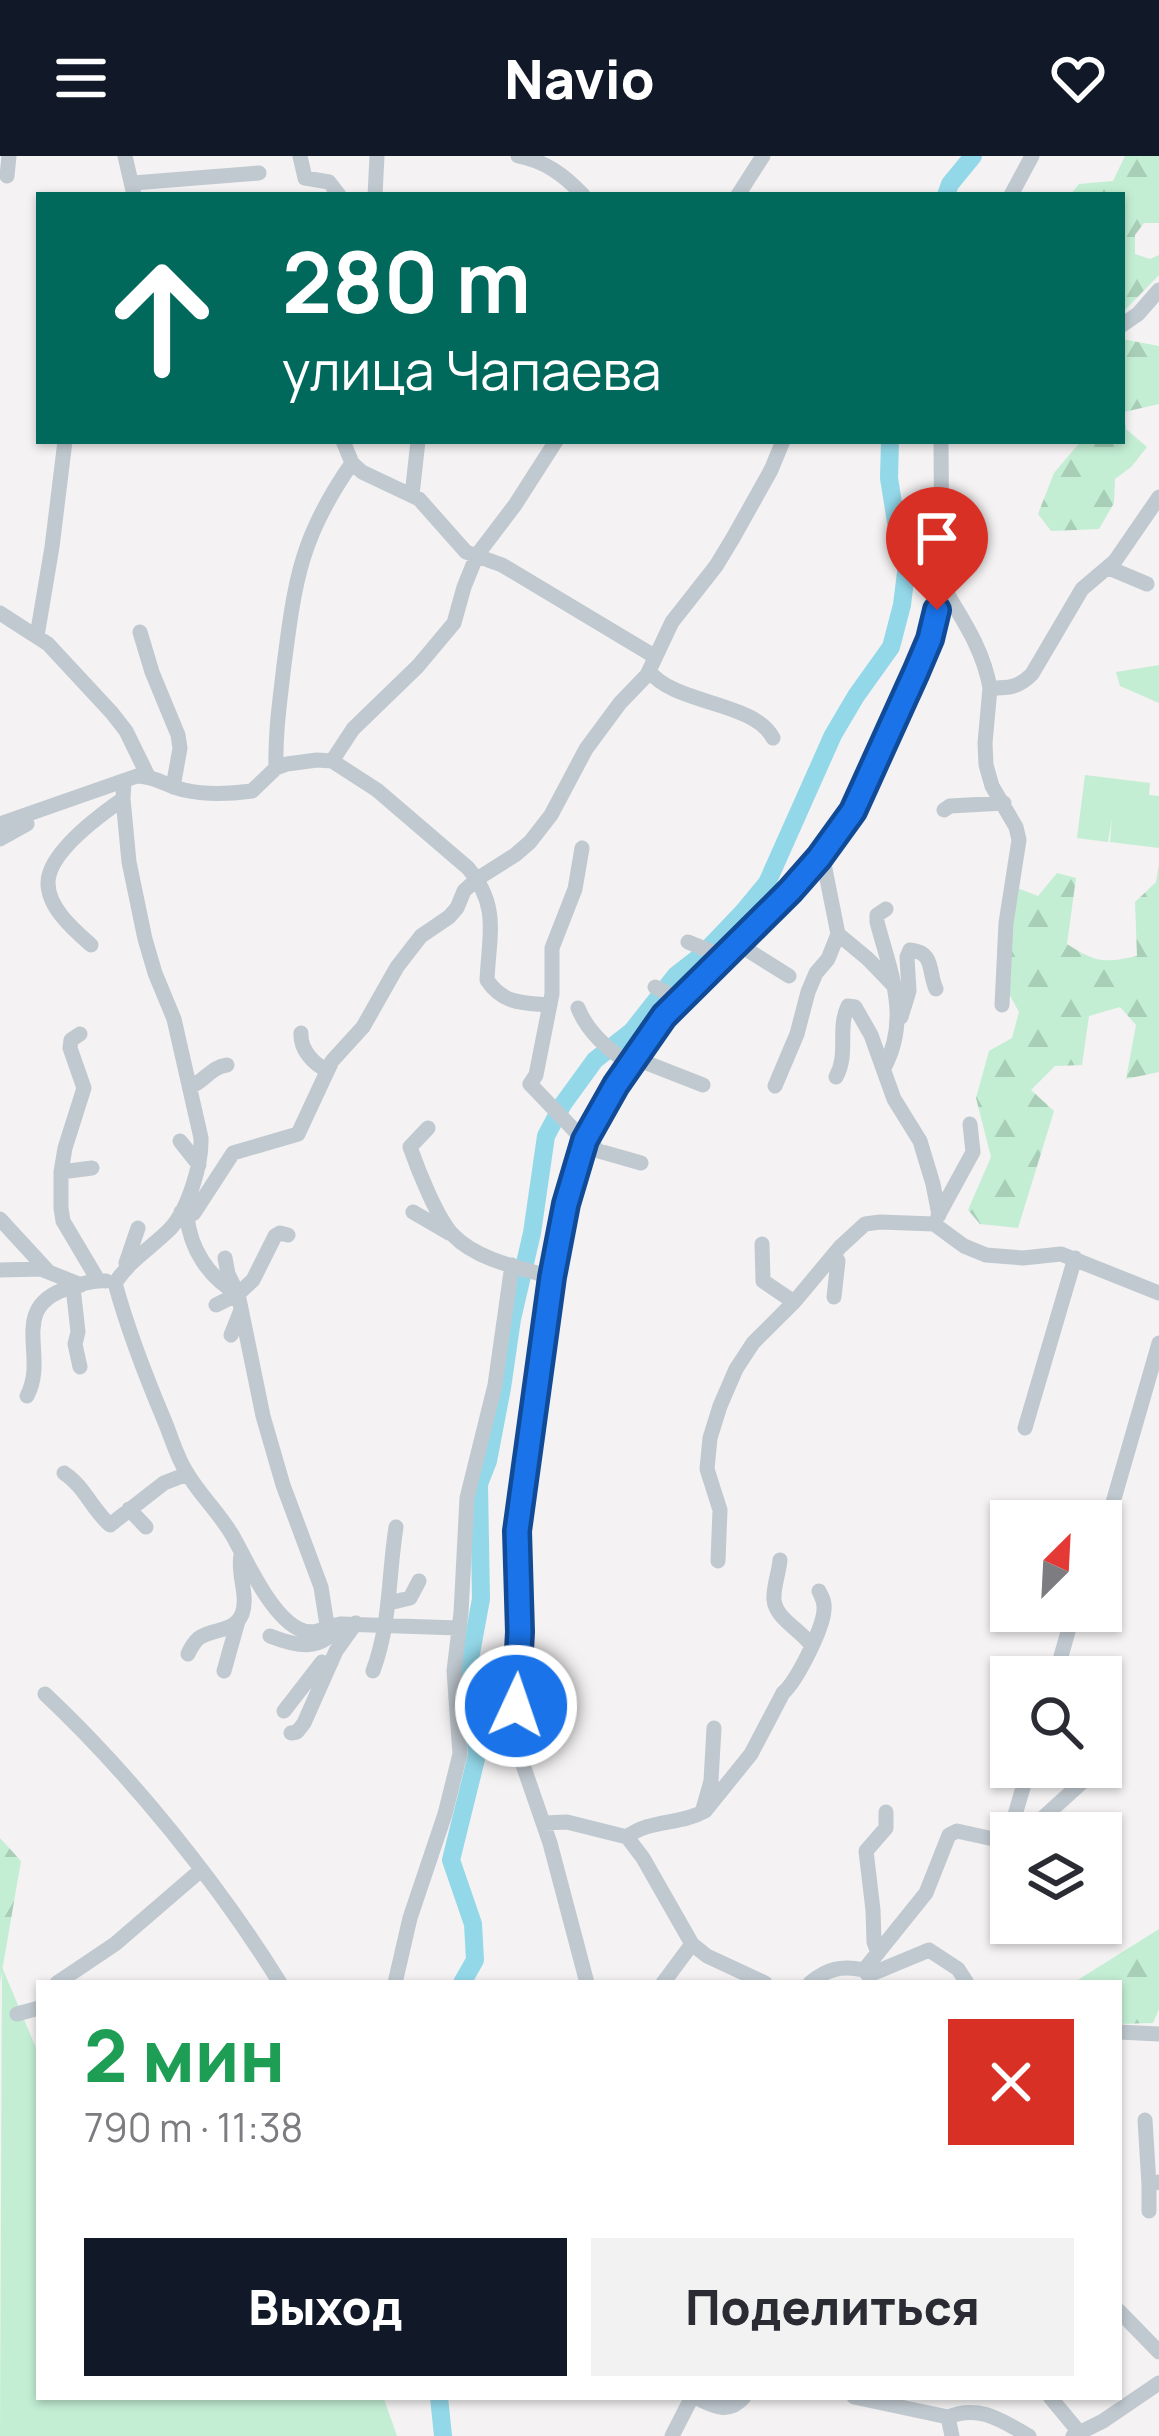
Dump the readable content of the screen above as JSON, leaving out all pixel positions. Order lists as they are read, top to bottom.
{
  "north": "top right",
  "page": {
    "header": "Navio",
    "turn": ["280 m", "улица Чапаева"],
    "heading": ["2 мин", "790 m · 11:38"],
    "buttons": ["Выход", "Поделиться"]
  }
}
